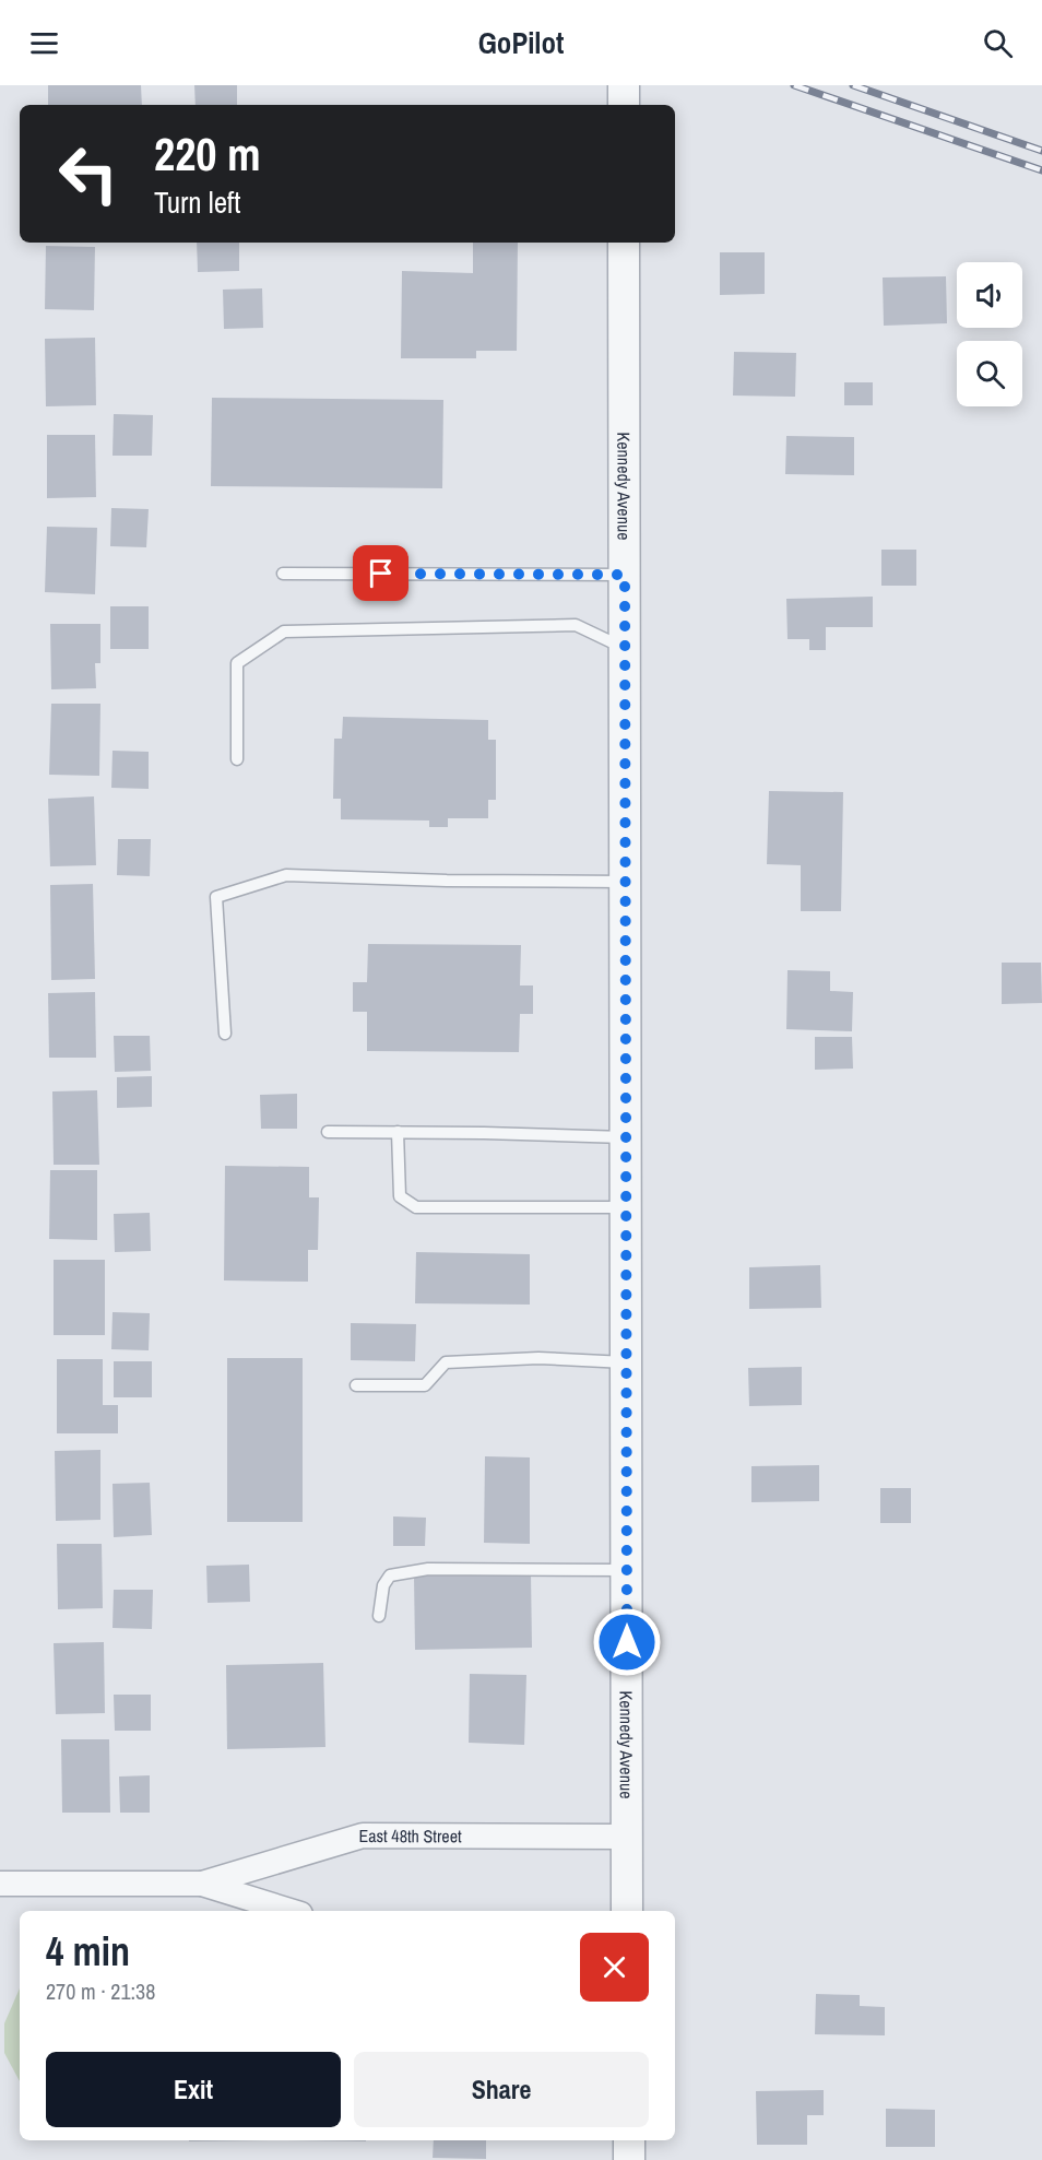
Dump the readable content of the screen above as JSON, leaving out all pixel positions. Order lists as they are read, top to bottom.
{
  "streets": {
    "street": ["Kennedy Avenue", "East 48th Street"]
  },
  "crossings": [
    ["Kennedy Avenue", "East 48th Street"]
  ],
  "page": {
    "header": "GoPilot",
    "turn": ["220 m", "Turn left"],
    "heading": ["4 min", "270 m · 21:38"],
    "buttons": ["Exit", "Share"]
  }
}
